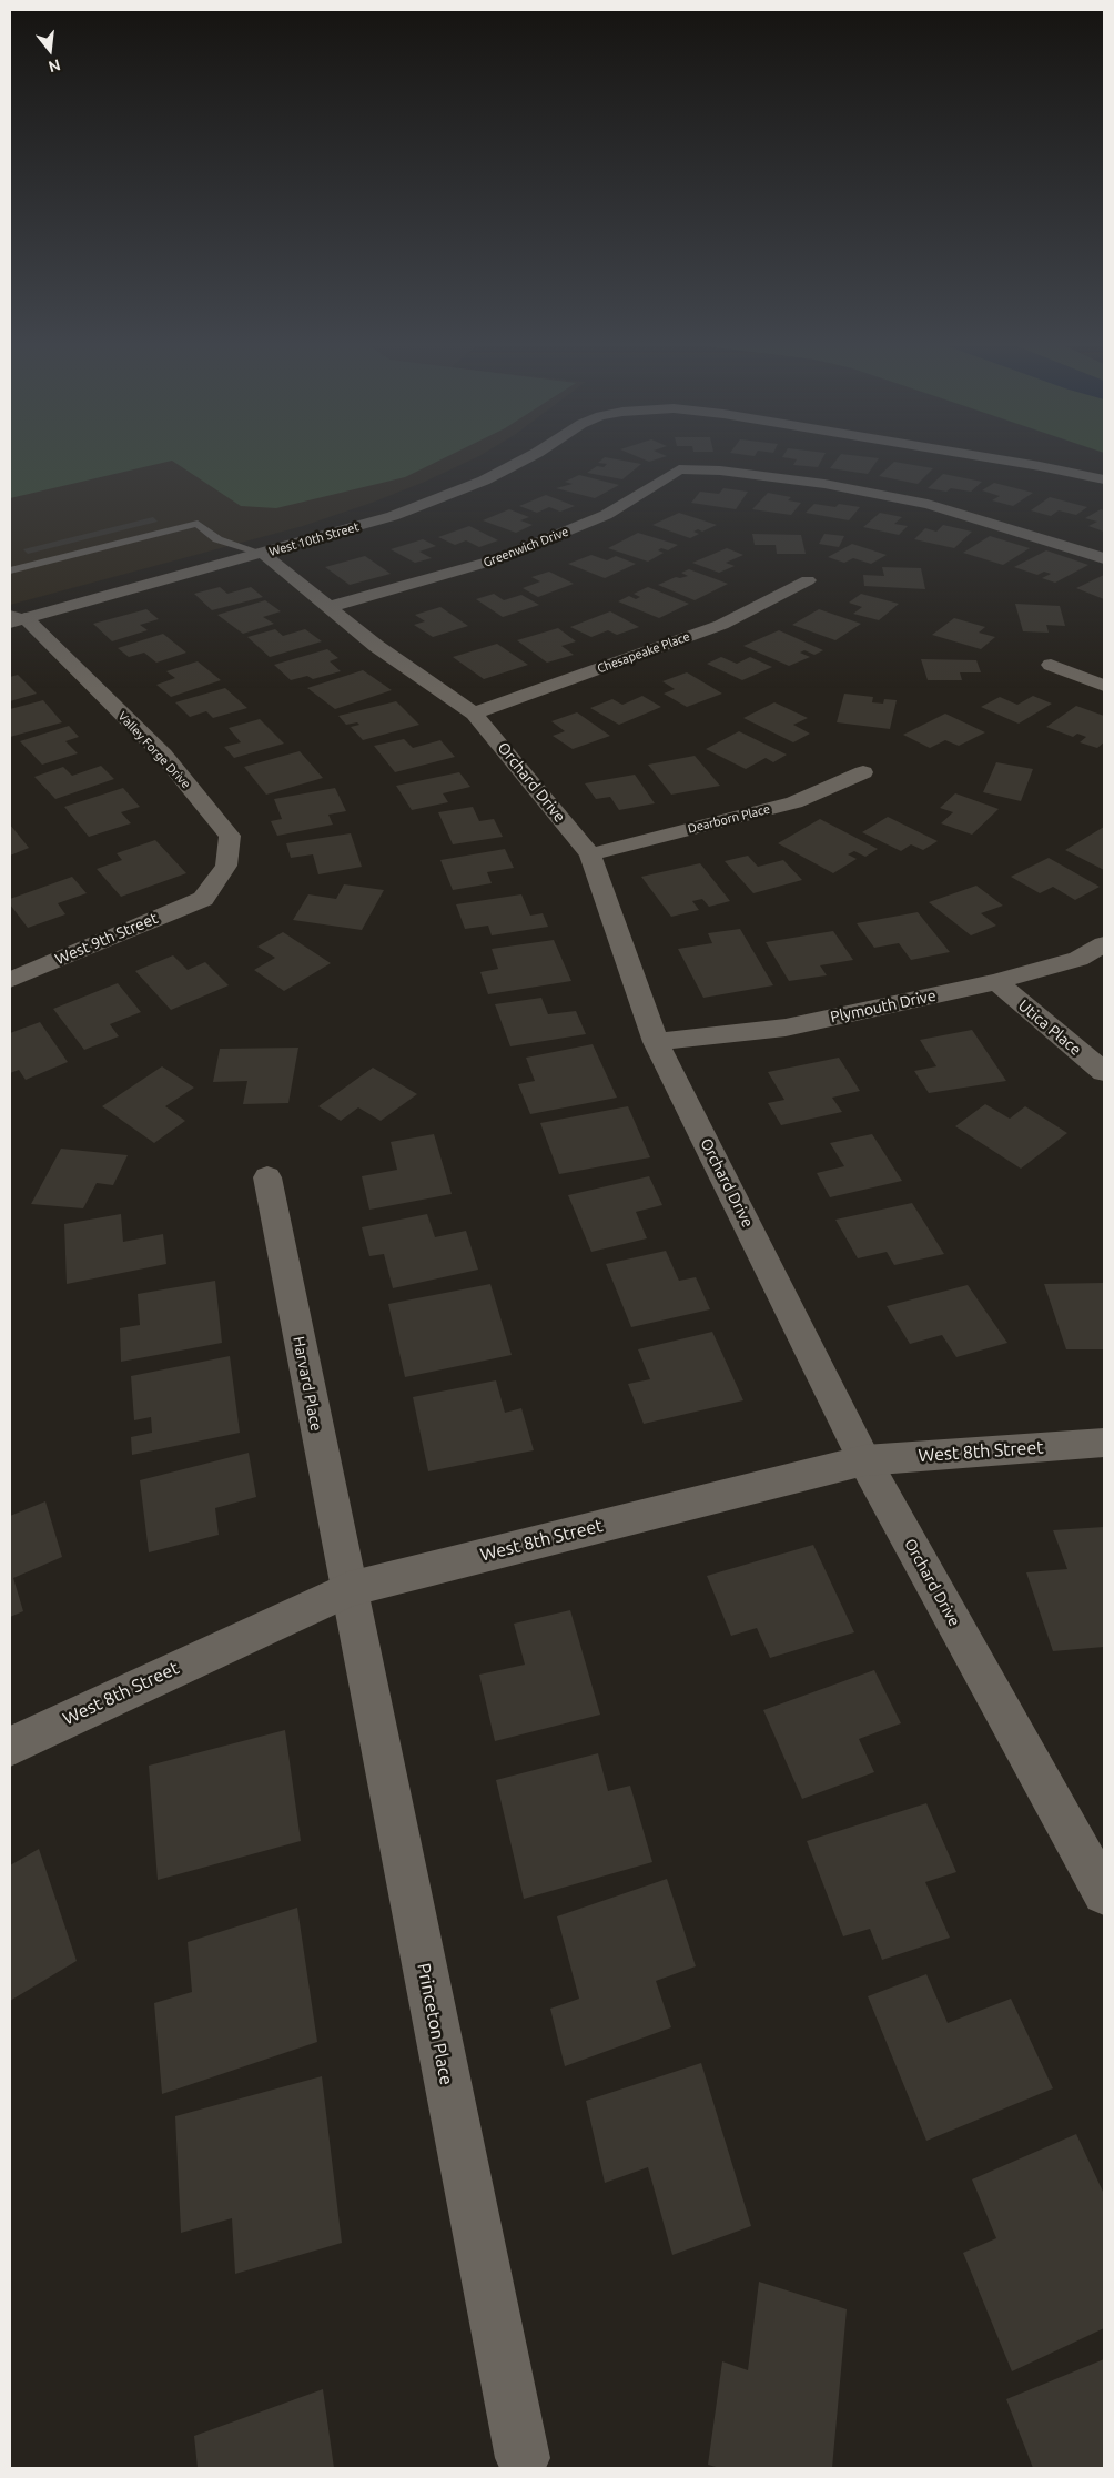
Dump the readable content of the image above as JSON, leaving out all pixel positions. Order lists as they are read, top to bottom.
{
  "streets": {
    "street": [
      "West 10th Street",
      "Greenwich Drive",
      "Chesapeake Place",
      "Valley Forge Drive",
      "Orchard Drive",
      "Dearborn Place",
      "West 9th Street",
      "Plymouth Drive",
      "Utica Place",
      "Harvard Place",
      "West 8th Street",
      "Princeton Place"
    ]
  },
  "crossings": [
    ["West 10th Street", "Valley Forge Drive"],
    ["West 10th Street", "Orchard Drive"],
    ["Greenwich Drive", "Orchard Drive"],
    ["Chesapeake Place", "Orchard Drive"],
    ["Valley Forge Drive", "West 9th Street"],
    ["Orchard Drive", "Dearborn Place"],
    ["Orchard Drive", "Plymouth Drive"],
    ["Orchard Drive", "West 8th Street"],
    ["Plymouth Drive", "Utica Place"],
    ["Harvard Place", "West 8th Street"],
    ["Harvard Place", "Princeton Place"],
    ["West 8th Street", "Princeton Place"]
  ],
  "north": "bottom"
}
